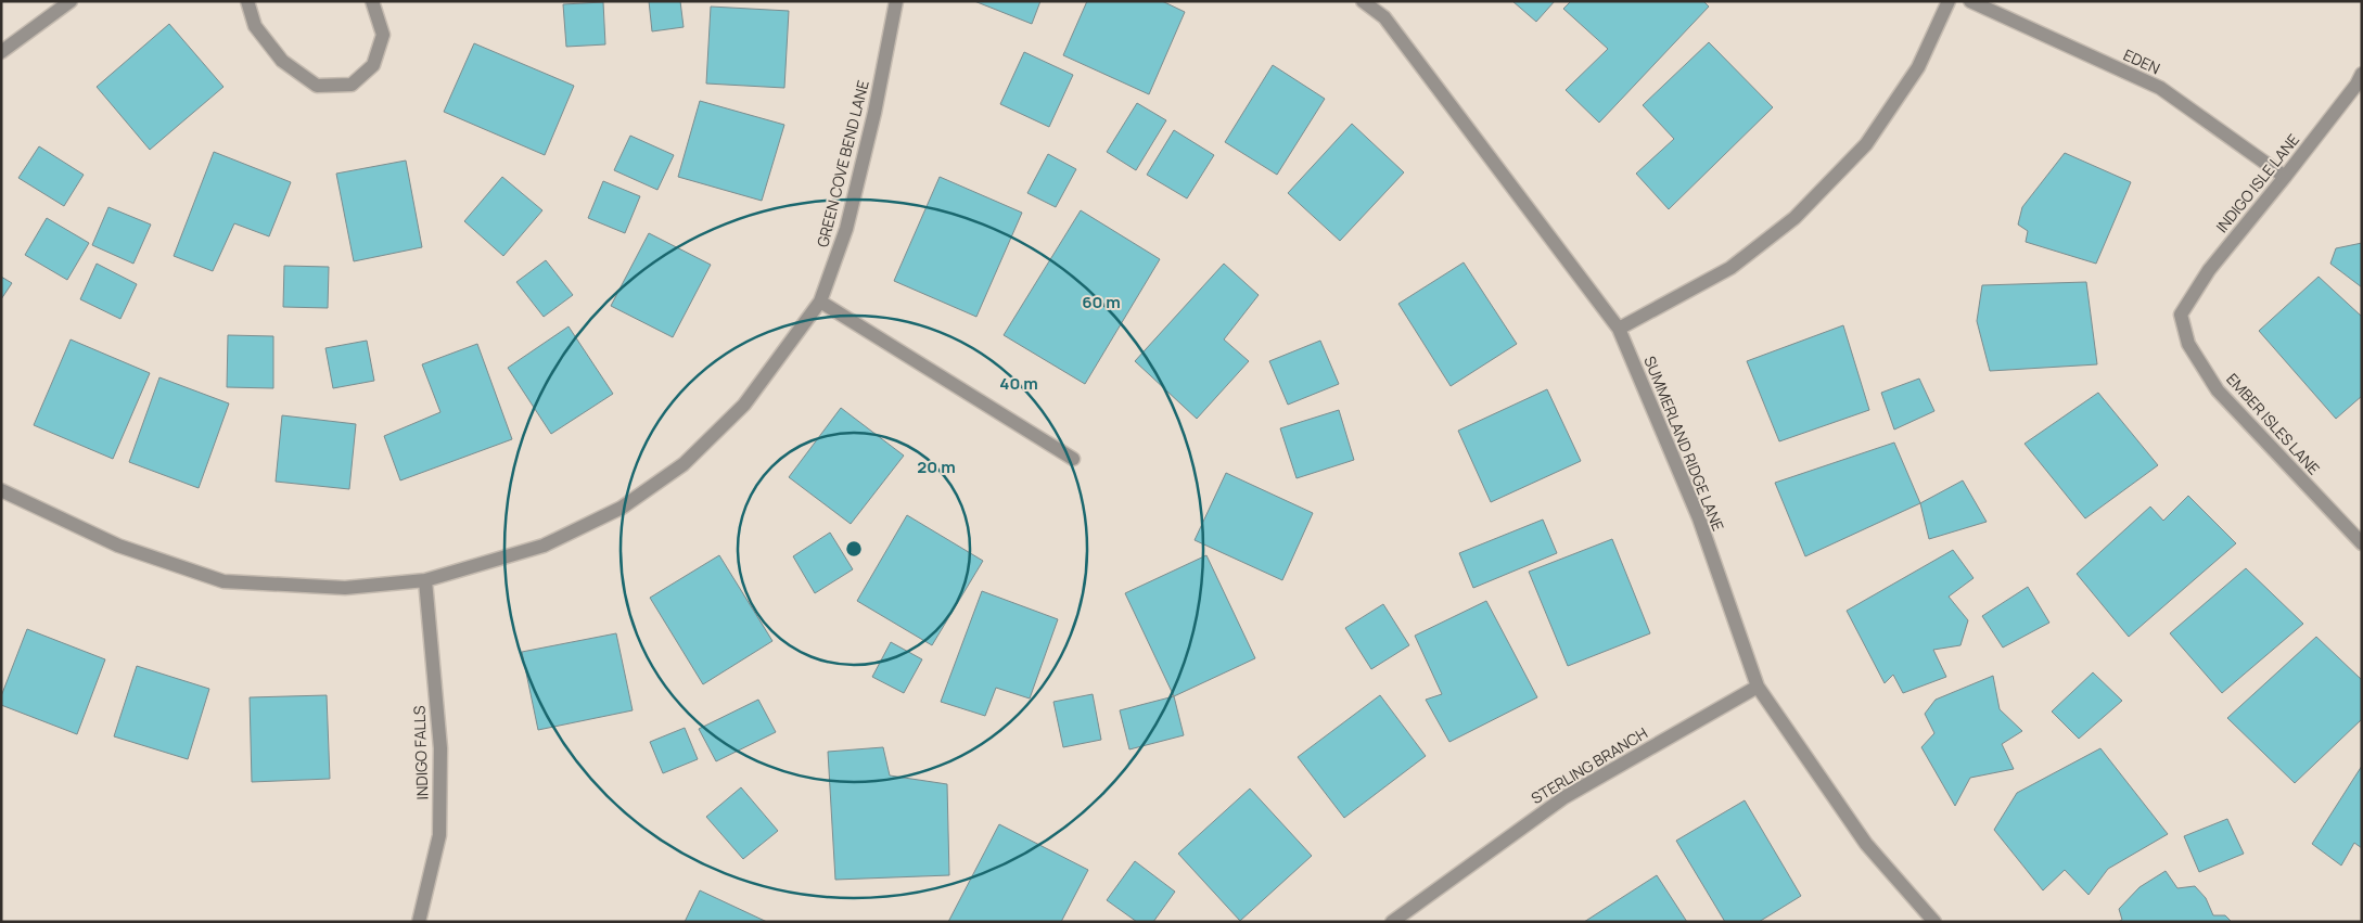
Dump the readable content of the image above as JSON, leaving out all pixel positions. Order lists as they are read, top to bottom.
{
  "streets": {
    "street": [
      "EDEN",
      "GREEN COVE BEND LANE",
      "INDIGO ISLE LANE",
      "EMBER ISLES LANE",
      "SUMMERLAND RIDGE LANE",
      "INDIGO FALLS",
      "STERLING BRANCH"
    ]
  },
  "crossings": [
    ["EDEN", "INDIGO ISLE LANE"],
    ["GREEN COVE BEND LANE", "INDIGO FALLS"],
    ["INDIGO ISLE LANE", "EMBER ISLES LANE"],
    ["SUMMERLAND RIDGE LANE", "STERLING BRANCH"]
  ],
  "rings": ["60 m", "40 m", "20 m"]
}
